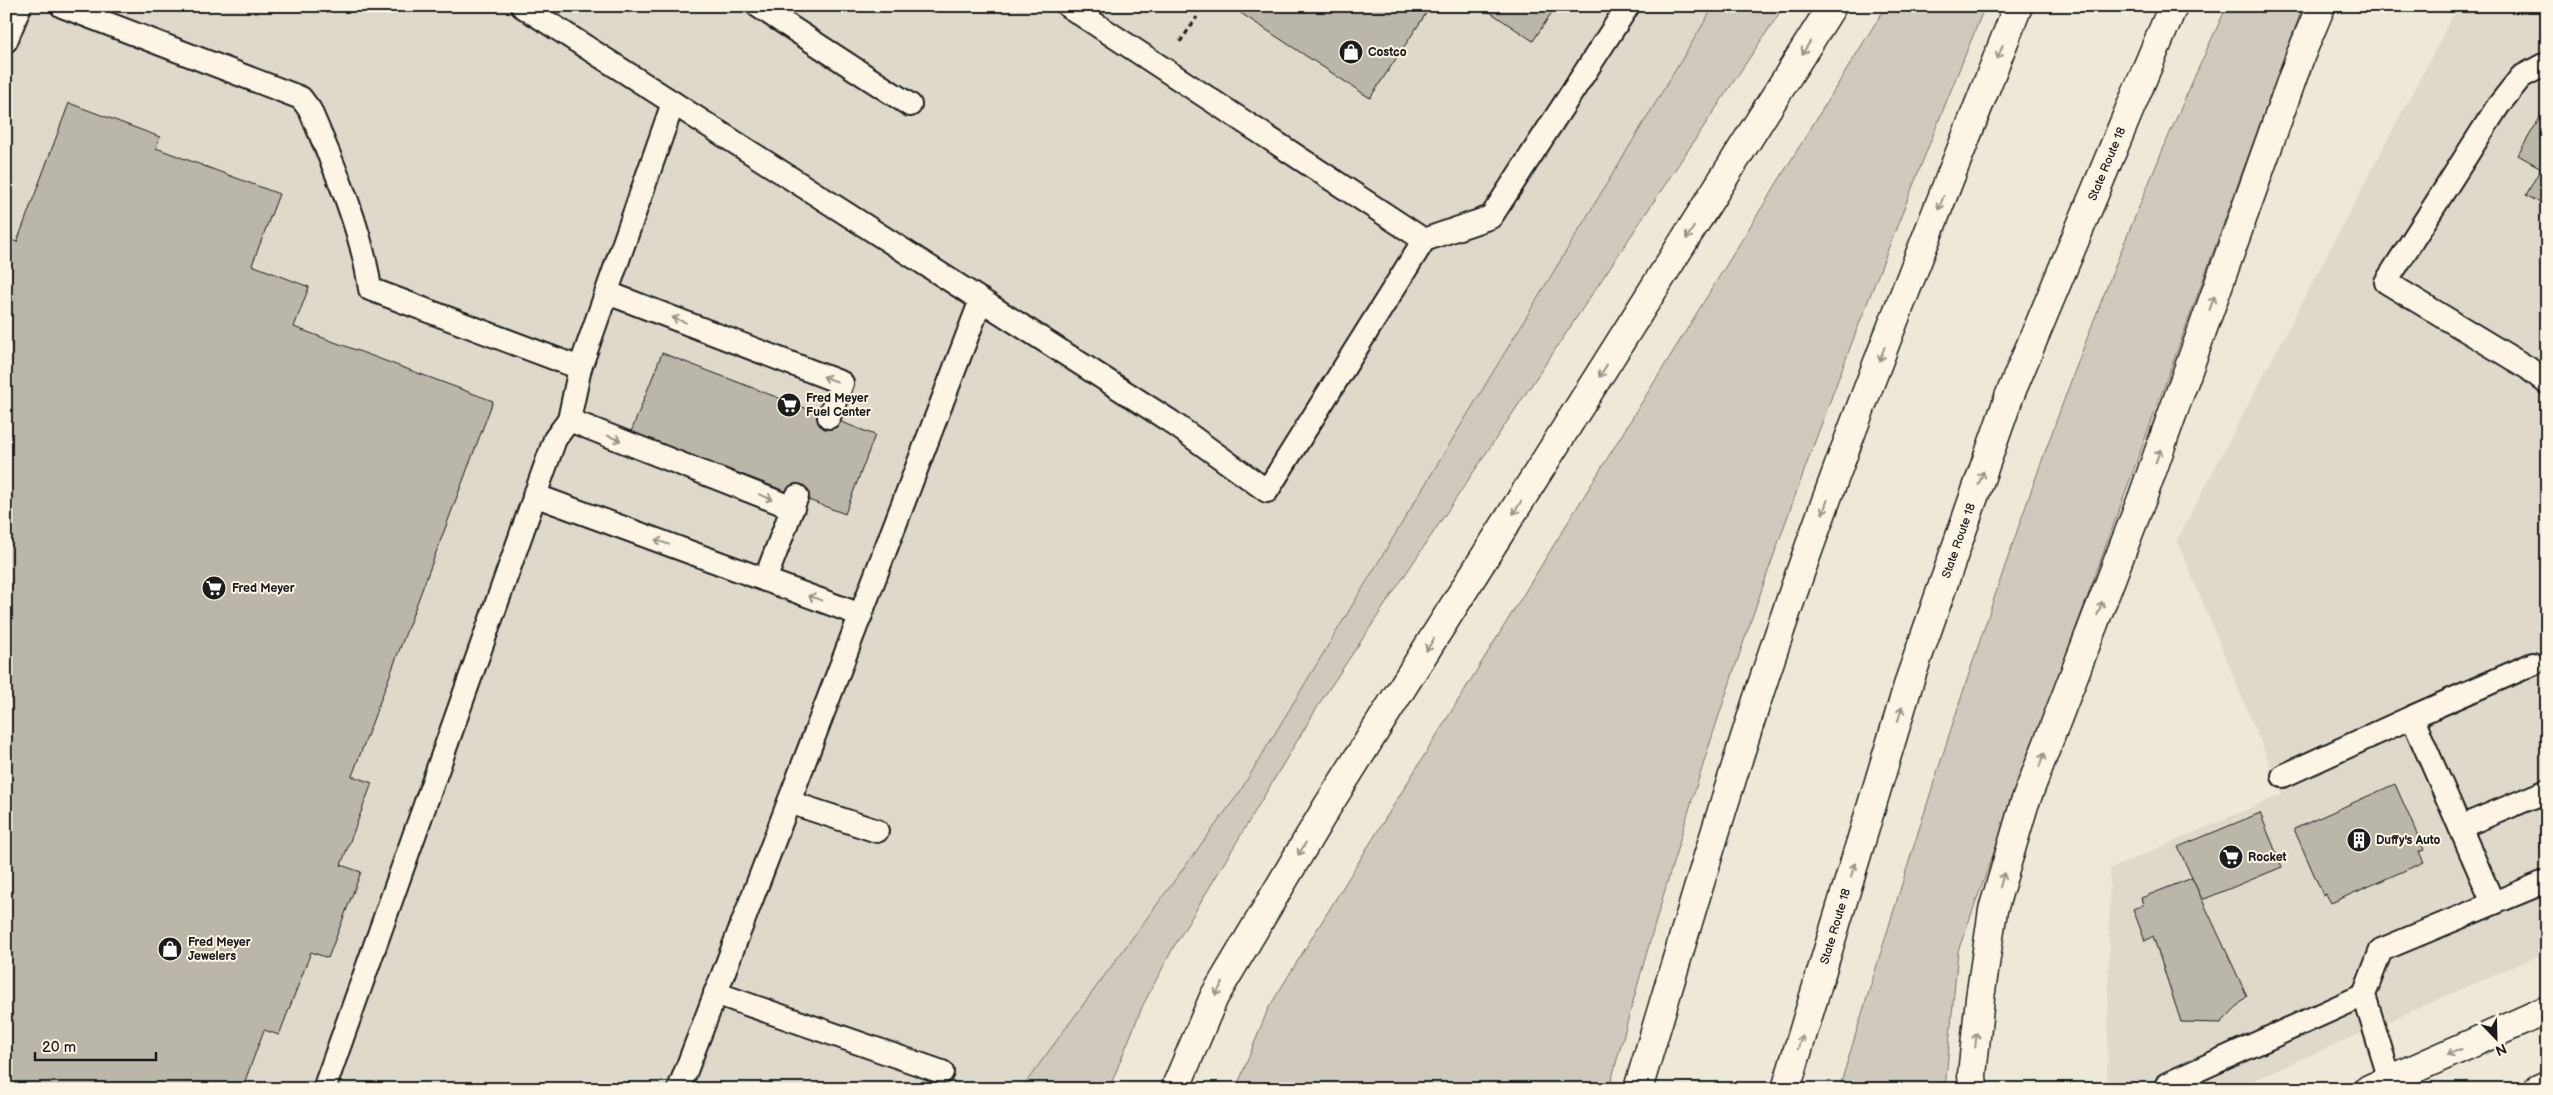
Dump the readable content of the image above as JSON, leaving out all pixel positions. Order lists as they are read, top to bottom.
{
  "streets": {
    "main road": ["State Route 18"]
  },
  "places": {
    "shop": ["Costco", "Fred Meyer Jewelers"],
    "supermarket": ["Fred Meyer Fuel Center", "Fred Meyer", "Rocket"],
    "building": ["Duffy's Auto"]
  },
  "scale_bar": "20 m",
  "north": "bottom right"
}
